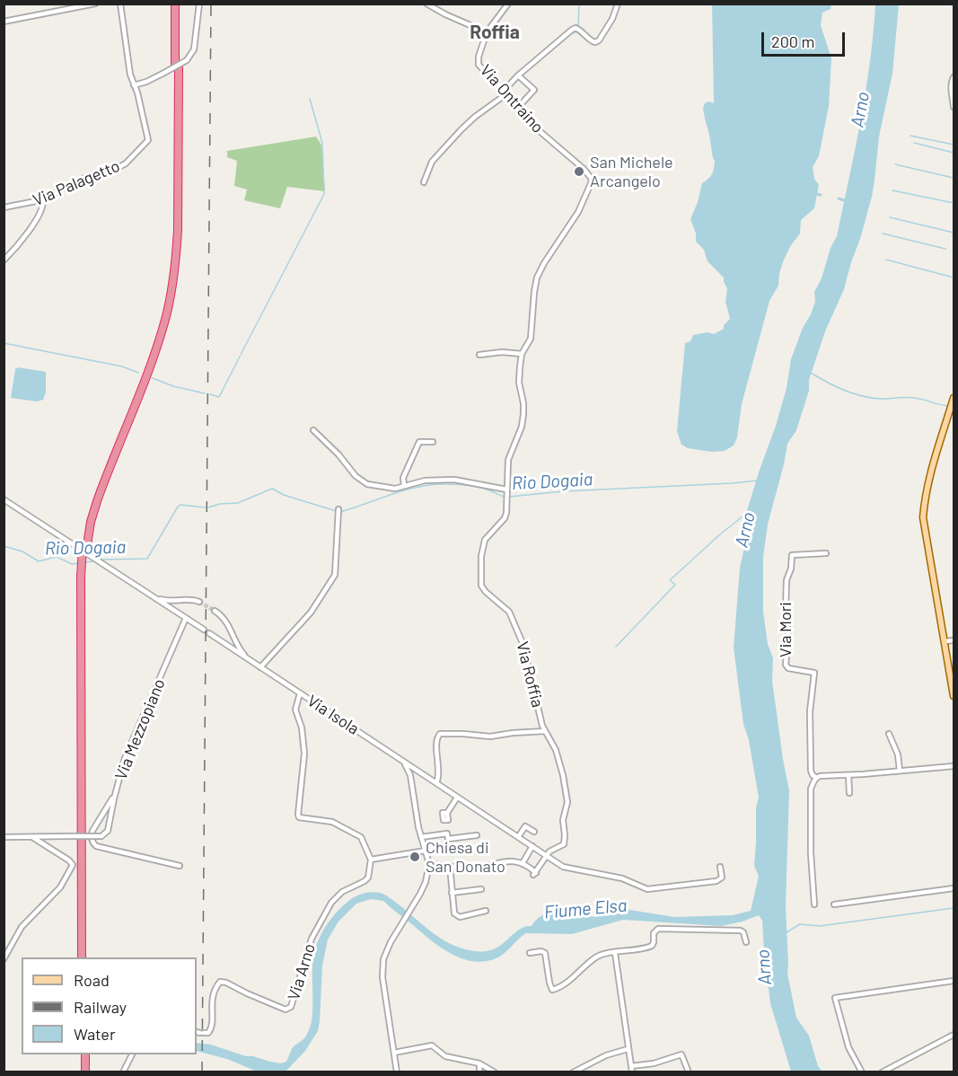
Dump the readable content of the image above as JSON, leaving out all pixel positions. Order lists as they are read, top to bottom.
{
  "streets": {
    "street": [
      "Via Ontraino",
      "Via Palagetto",
      "Via Mori",
      "Via Roffia",
      "Via Isola",
      "Via Mezzopiano",
      "Via Arno"
    ]
  },
  "crossings": [
    ["Via Ontraino", "Via Roffia"],
    ["Via Roffia", "Via Isola"]
  ],
  "districts": ["Roffia"],
  "water": ["Arno", "Rio Dogaia", "Fiume Elsa"],
  "places": ["San Michele Arcangelo", "Chiesa di San Donato"],
  "legend": ["Road", "Railway", "Water"],
  "scale_bar": "200 m"
}
